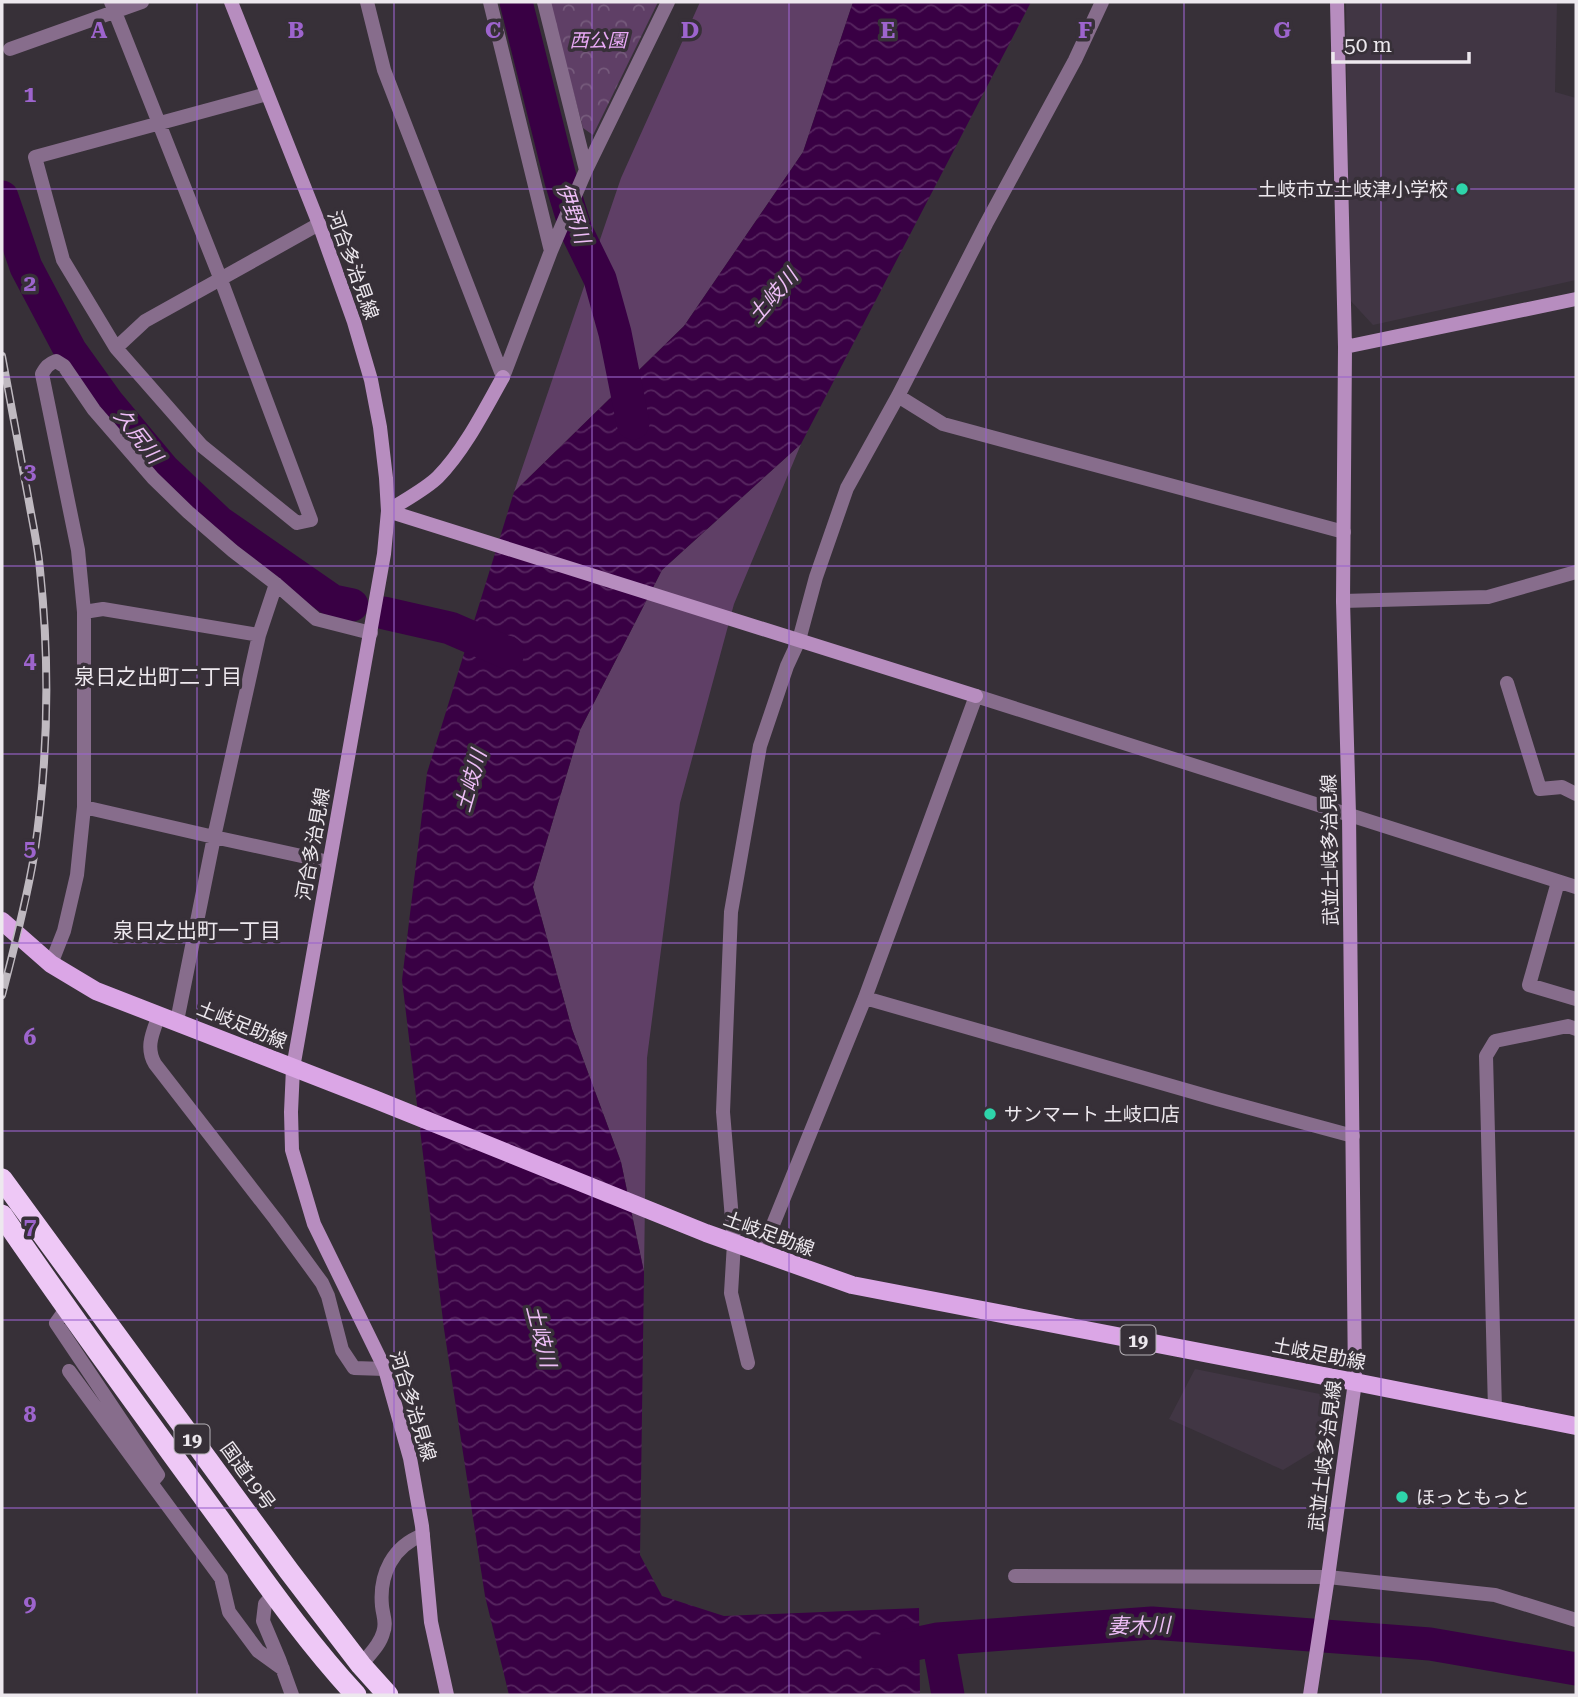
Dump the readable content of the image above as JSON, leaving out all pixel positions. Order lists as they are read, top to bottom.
{
  "streets": {
    "highway": ["19", "国道19号"],
    "main road": ["河合多治見線", "武並土岐多治見線", "土岐足助線"]
  },
  "crossings": [
    ["河合多治見線", "土岐足助線"],
    ["武並土岐多治見線", "土岐足助線"]
  ],
  "districts": ["泉日之出町二丁目", "泉日之出町一丁目"],
  "water": [
    "伊野川",
    "土岐川",
    "久尻川",
    "妻木川"
  ],
  "parks": ["西公園"],
  "places": ["土岐市立土岐津小学校", "サンマート 土岐口店", "ほっともっと"],
  "scale_bar": "50 m",
  "grid": {
    "columns": [
      "A",
      "B",
      "C",
      "D",
      "E",
      "F",
      "G"
    ],
    "rows": [
      "1",
      "2",
      "3",
      "4",
      "5",
      "6",
      "7",
      "8",
      "9"
    ]
  }
}
